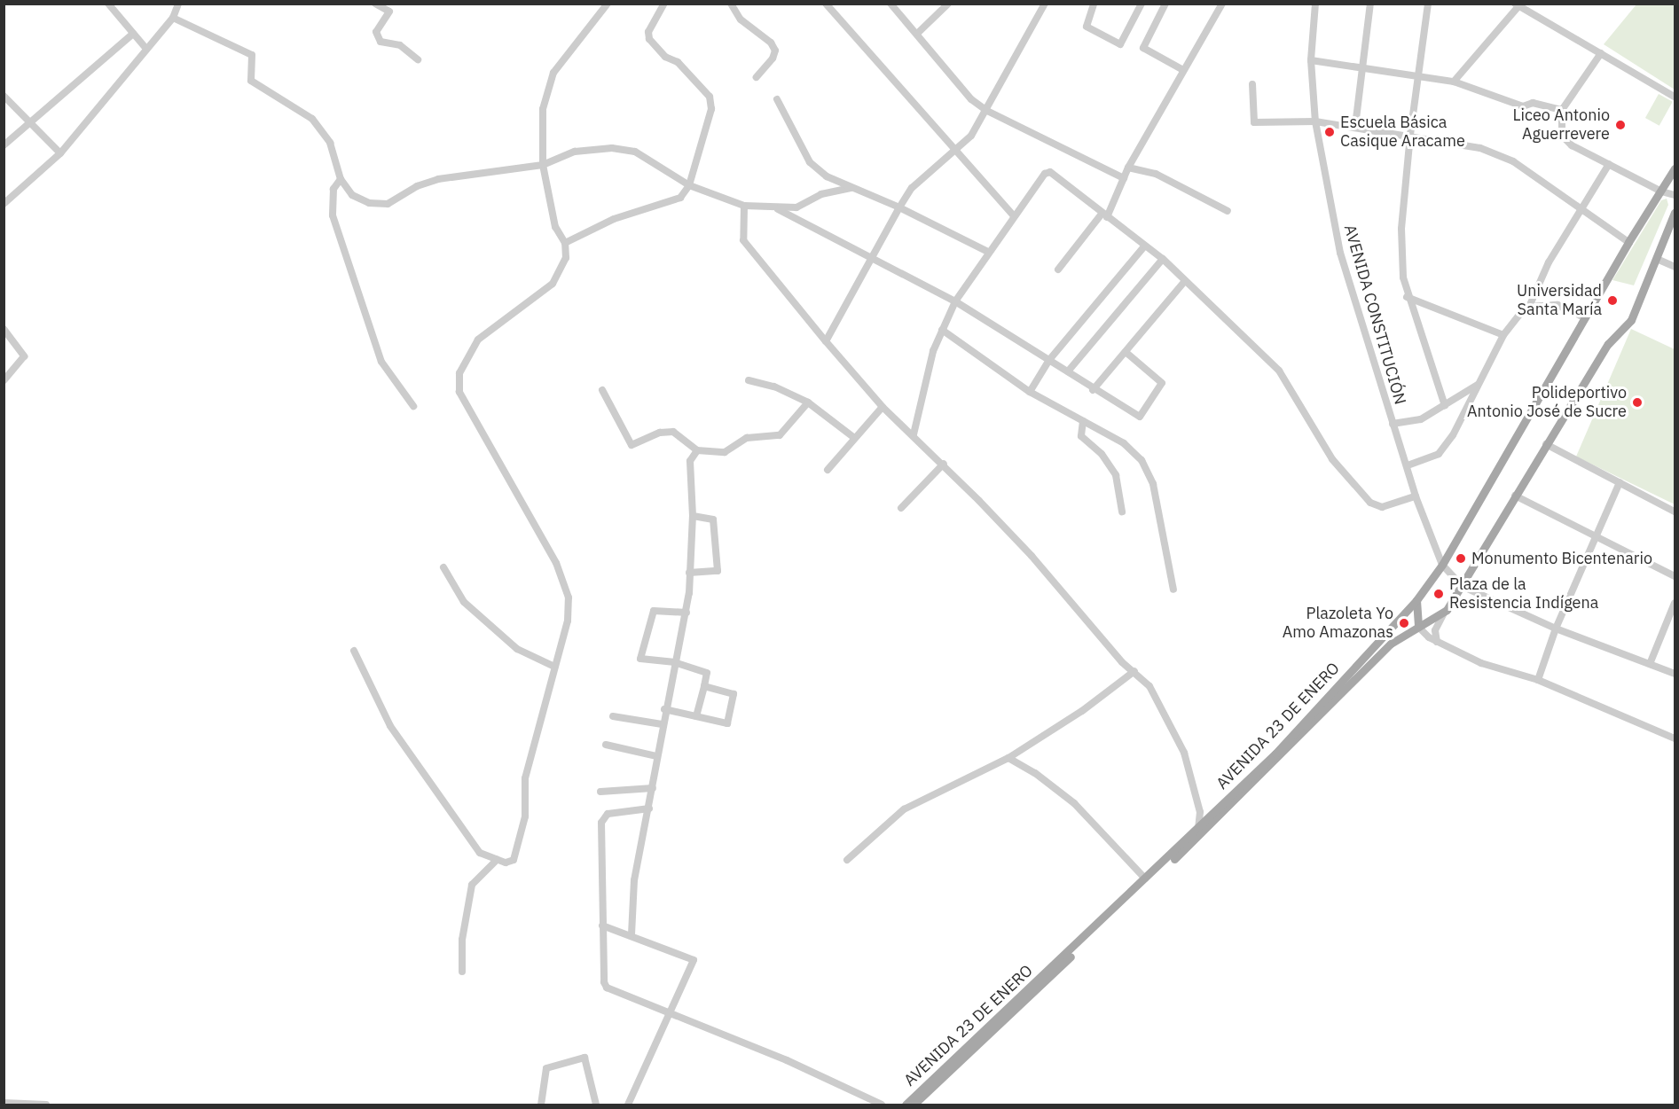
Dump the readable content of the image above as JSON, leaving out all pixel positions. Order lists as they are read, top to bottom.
{
  "streets": {
    "main road": ["AVENIDA 23 DE ENERO"],
    "street": ["AVENIDA CONSTITUCIÓN"]
  },
  "crossings": [
    ["AVENIDA CONSTITUCIÓN", "AVENIDA 23 DE ENERO"]
  ],
  "places": [
    "Liceo Antonio Aguerrevere",
    "Escuela Básica Casique Aracame",
    "Universidad Santa María",
    "Polideportivo Antonio José de Sucre",
    "Monumento Bicentenario",
    "Plaza de la Resistencia Indígena",
    "Plazoleta Yo Amo Amazonas"
  ]
}
